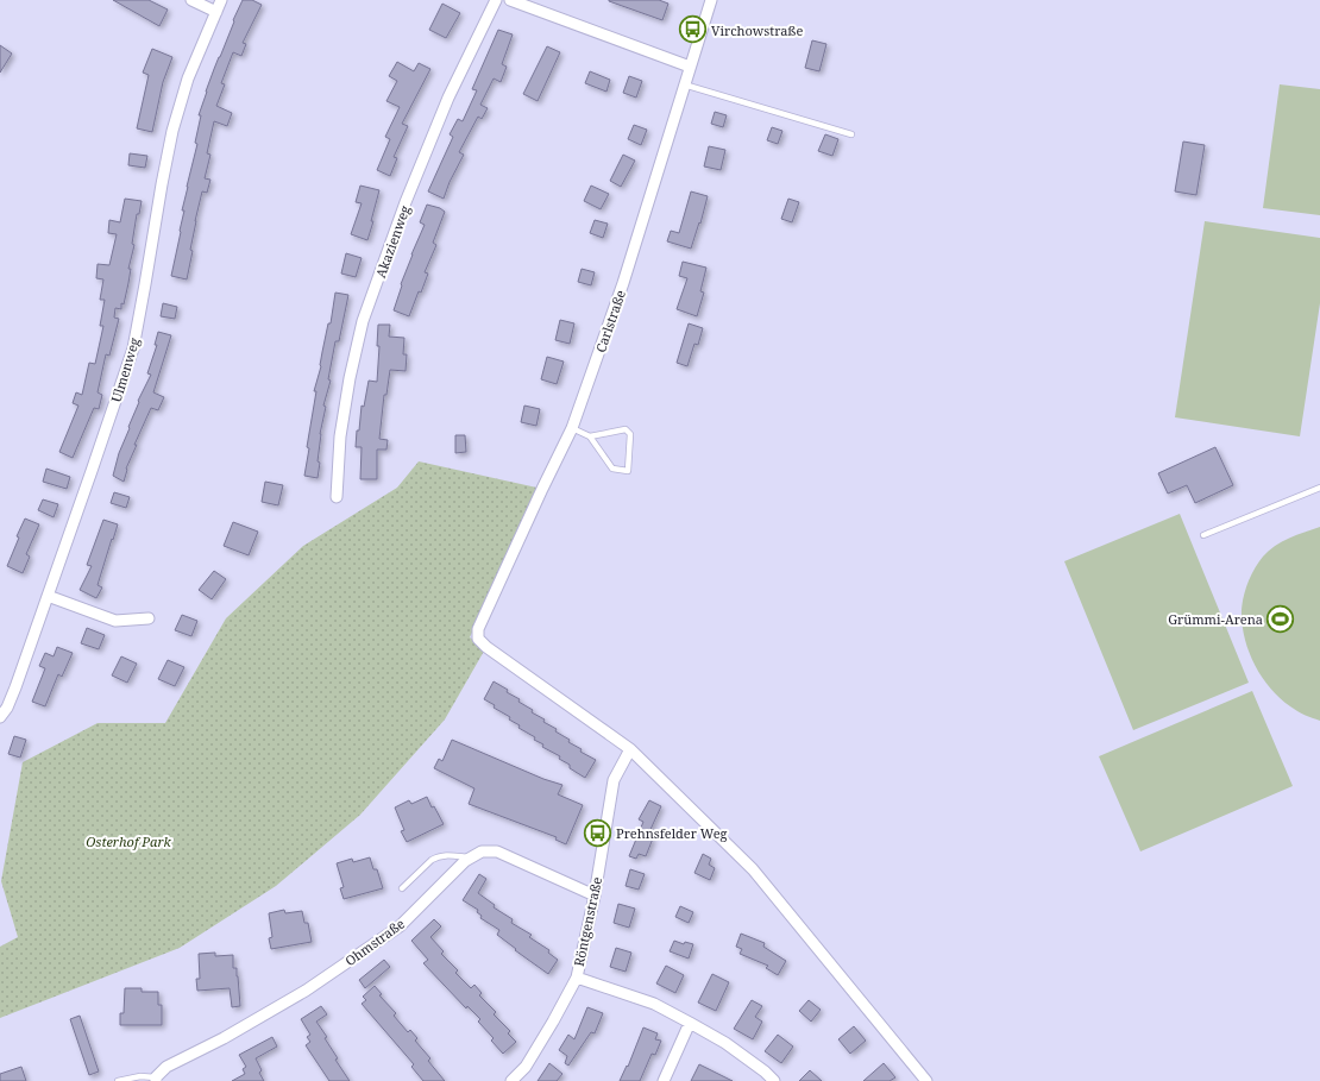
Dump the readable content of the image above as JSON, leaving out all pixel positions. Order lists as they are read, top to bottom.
{
  "streets": {
    "street": [
      "Akazienweg",
      "Carlstraße",
      "Ulmenweg",
      "Röntgenstraße",
      "Ohmstraße"
    ]
  },
  "crossings": [
    ["Carlstraße", "Röntgenstraße"],
    ["Röntgenstraße", "Ohmstraße"]
  ],
  "parks": ["Osterhof Park"],
  "places": {
    "bus stop": ["Virchowstraße", "Prehnsfelder Weg"],
    "sports": ["Grümmi-Arena"]
  }
}
